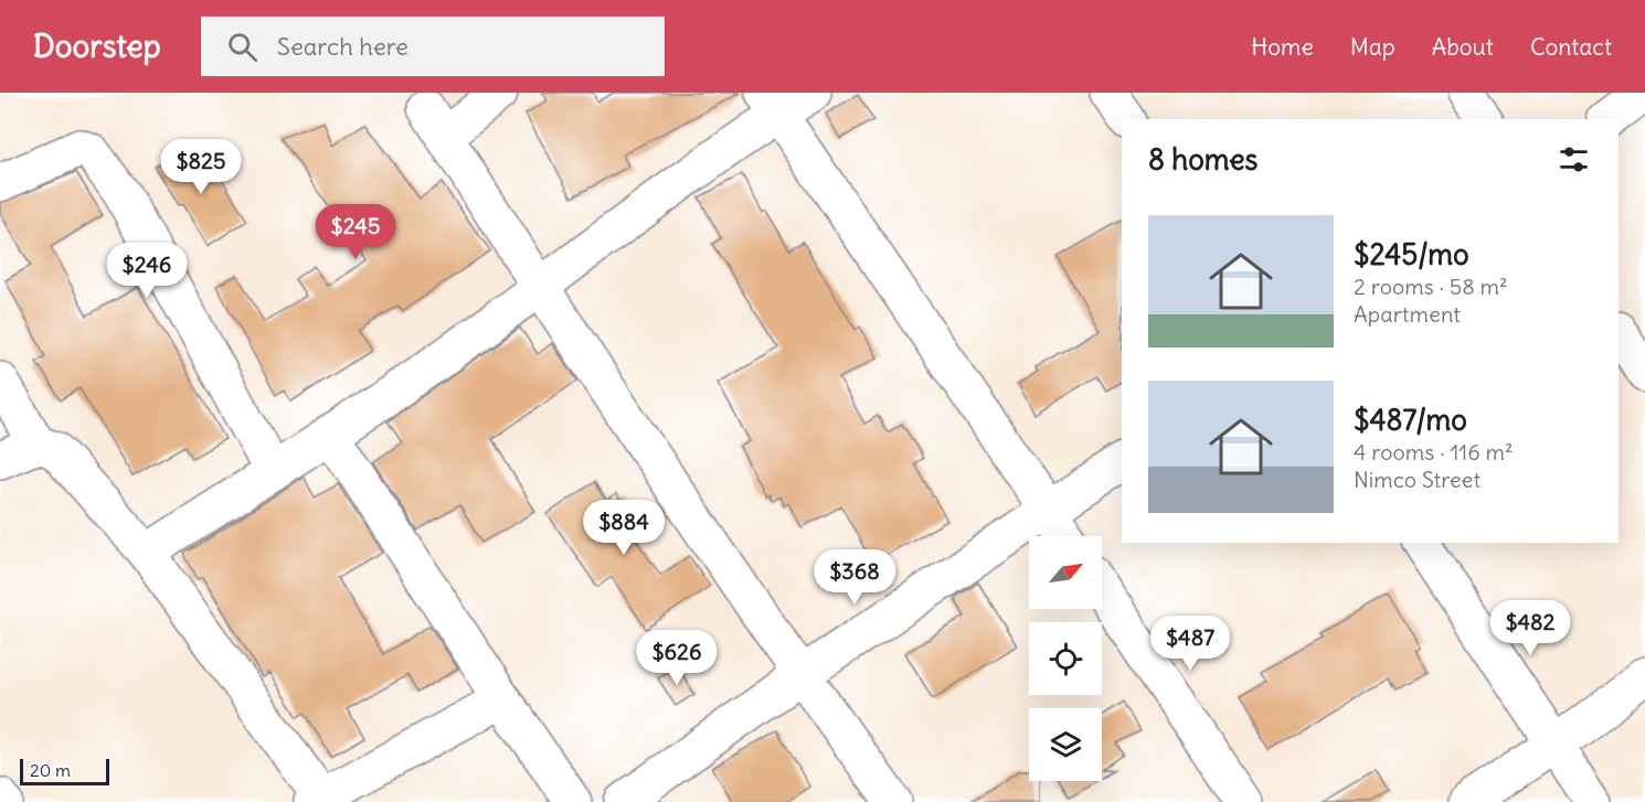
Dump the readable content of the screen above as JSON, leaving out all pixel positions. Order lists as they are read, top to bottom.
{
  "scale_bar": "20 m",
  "north": "top right",
  "page": {
    "header": "Doorstep",
    "search": "Search here",
    "nav": [
      "Home",
      "Map",
      "About",
      "Contact"
    ],
    "heading": "8 homes",
    "price": [
      "$825",
      "$245",
      "$246",
      "$884",
      "$368",
      "$482",
      "$487",
      "$626"
    ],
    "list": [
      {
        "name": "$245/mo",
        "note": "2 rooms · 58 m² · Apartment"
      },
      {
        "name": "$487/mo",
        "note": "4 rooms · 116 m² · Nimco Street"
      }
    ],
    "scale": "20 m"
  }
}
